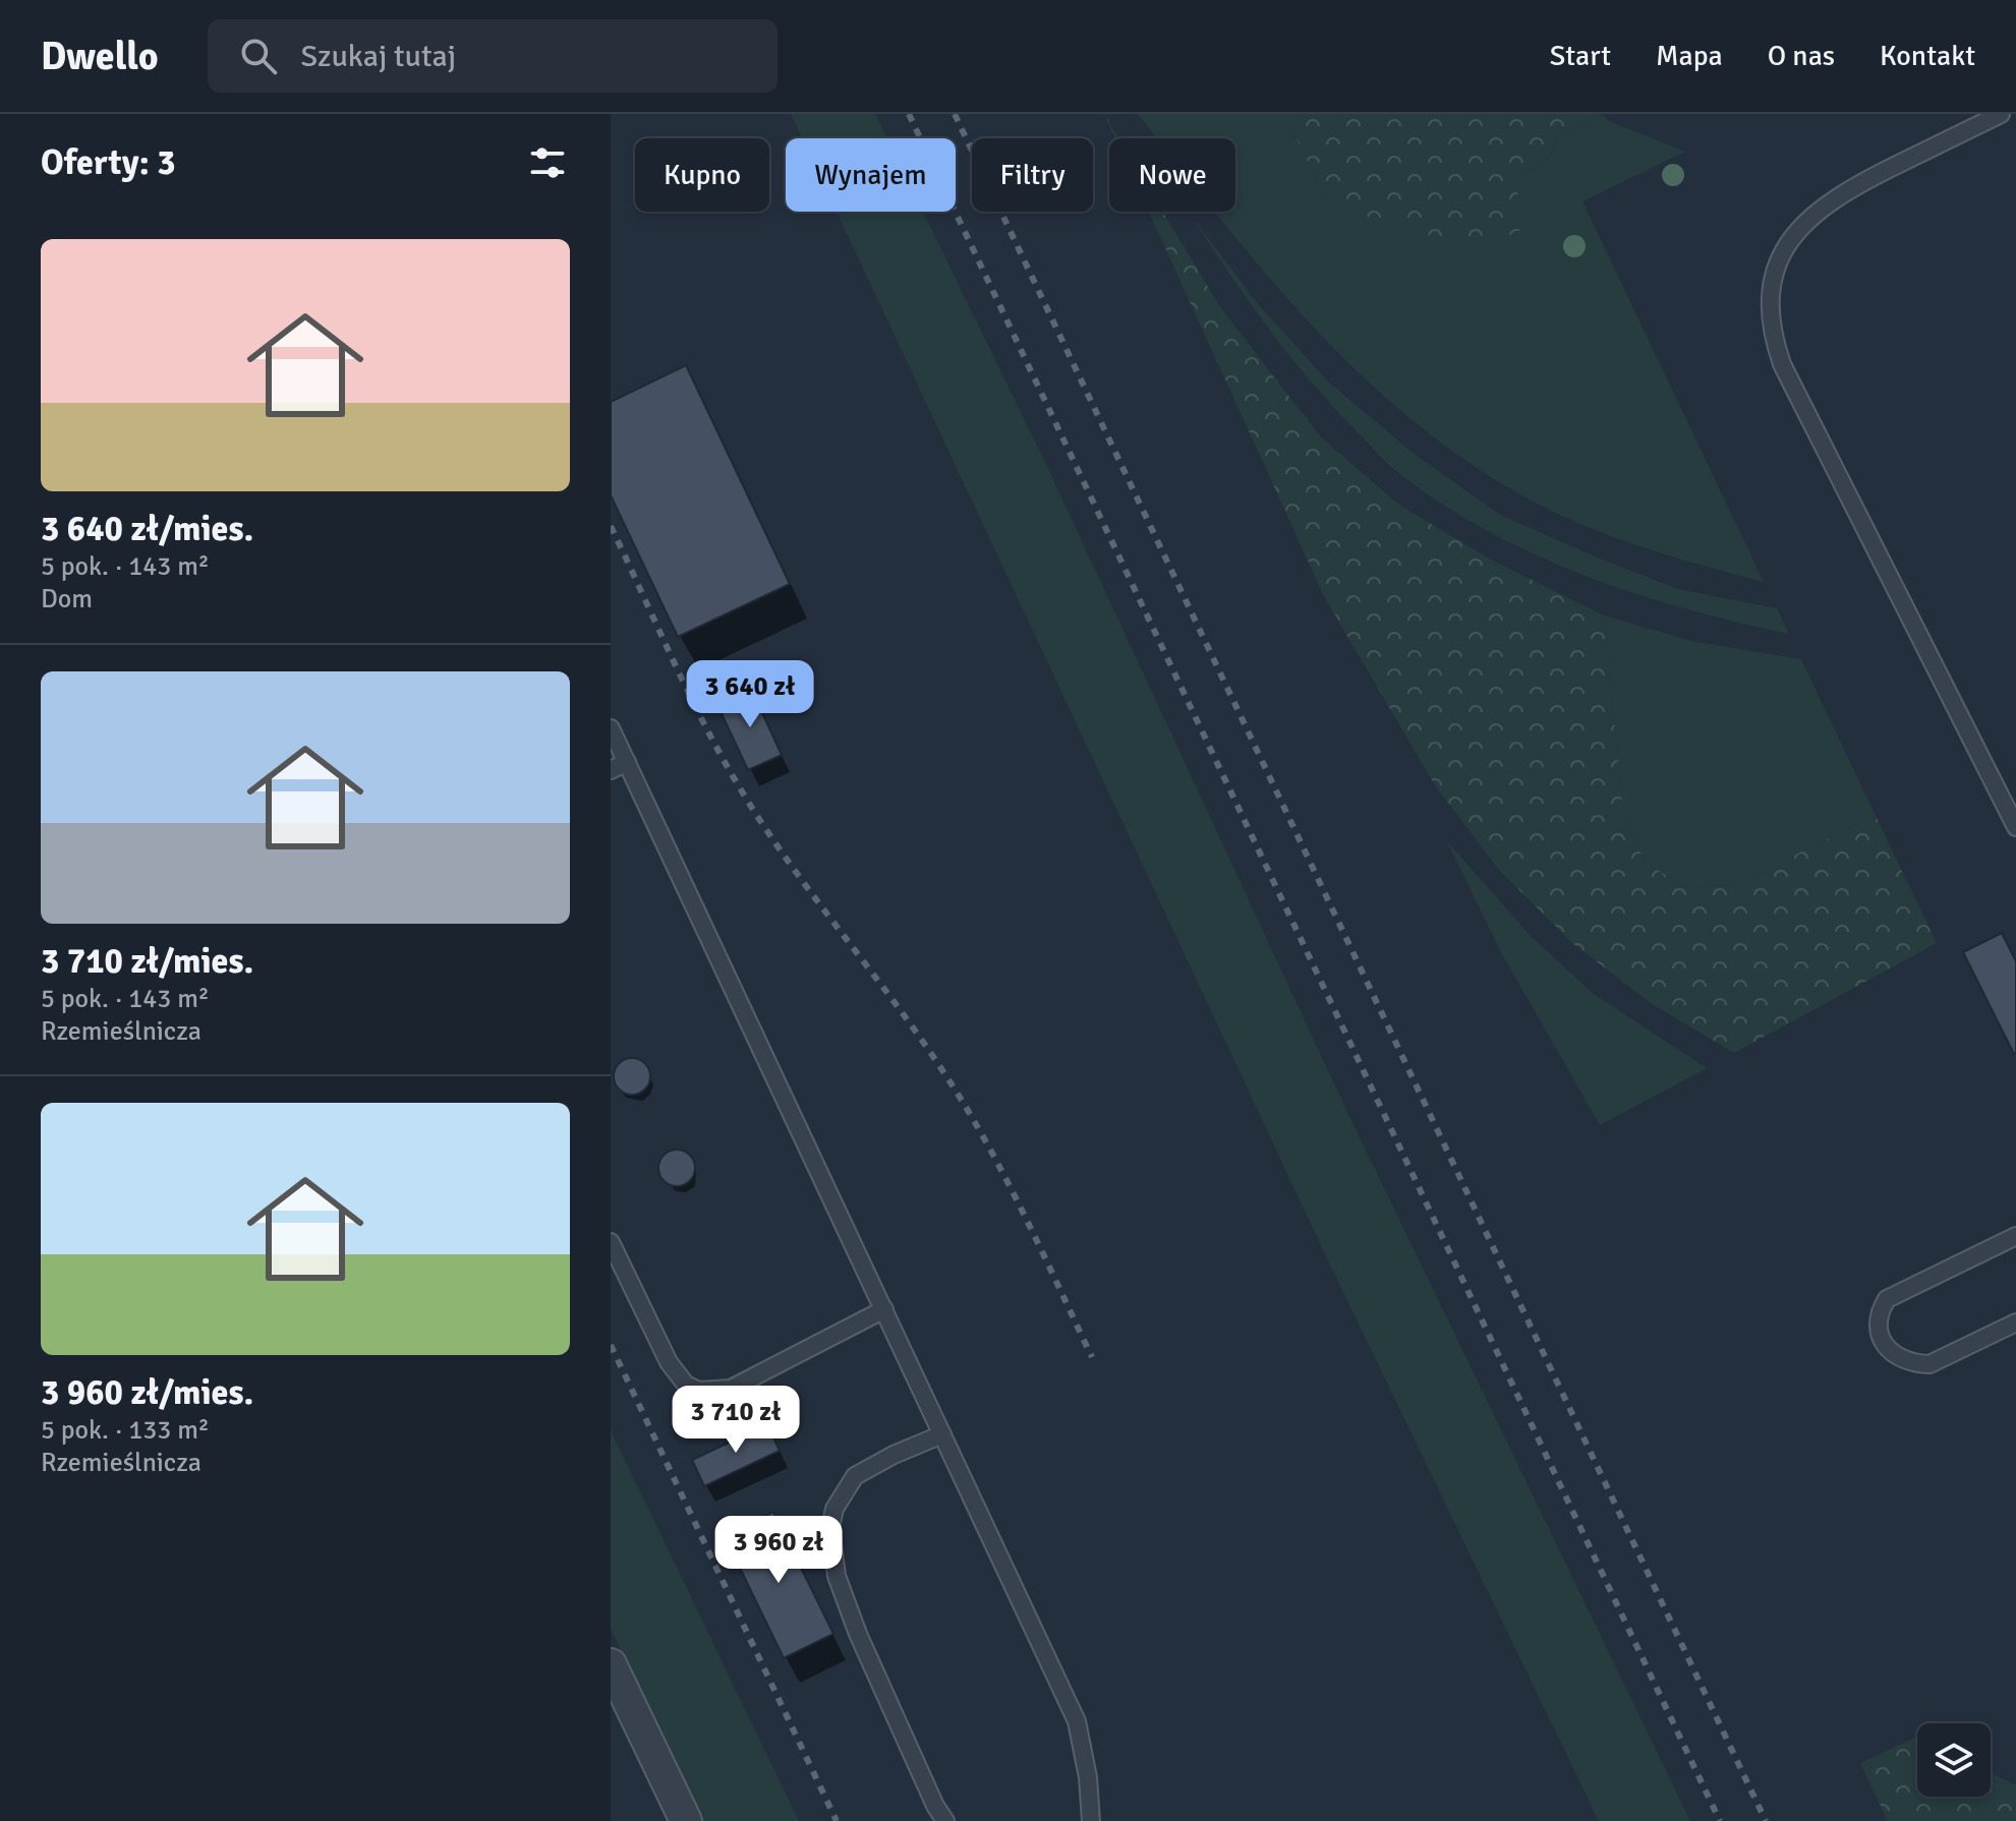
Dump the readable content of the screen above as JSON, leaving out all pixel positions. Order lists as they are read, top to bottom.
{
  "page": {
    "header": "Dwello",
    "search": "Szukaj tutaj",
    "nav": [
      "Start",
      "Mapa",
      "O nas",
      "Kontakt"
    ],
    "heading": "Oferty: 3",
    "chip": [
      "Kupno",
      "Wynajem",
      "Filtry",
      "Nowe"
    ],
    "list": [
      {
        "name": "3 640 zł/mies.",
        "note": "5 pok. · 143 m² · Dom"
      },
      {
        "name": "3 710 zł/mies.",
        "note": "5 pok. · 143 m² · Rzemieślnicza"
      },
      {
        "name": "3 960 zł/mies.",
        "note": "5 pok. · 133 m² · Rzemieślnicza"
      }
    ],
    "price": ["3 640 zł", "3 710 zł", "3 960 zł"]
  }
}
